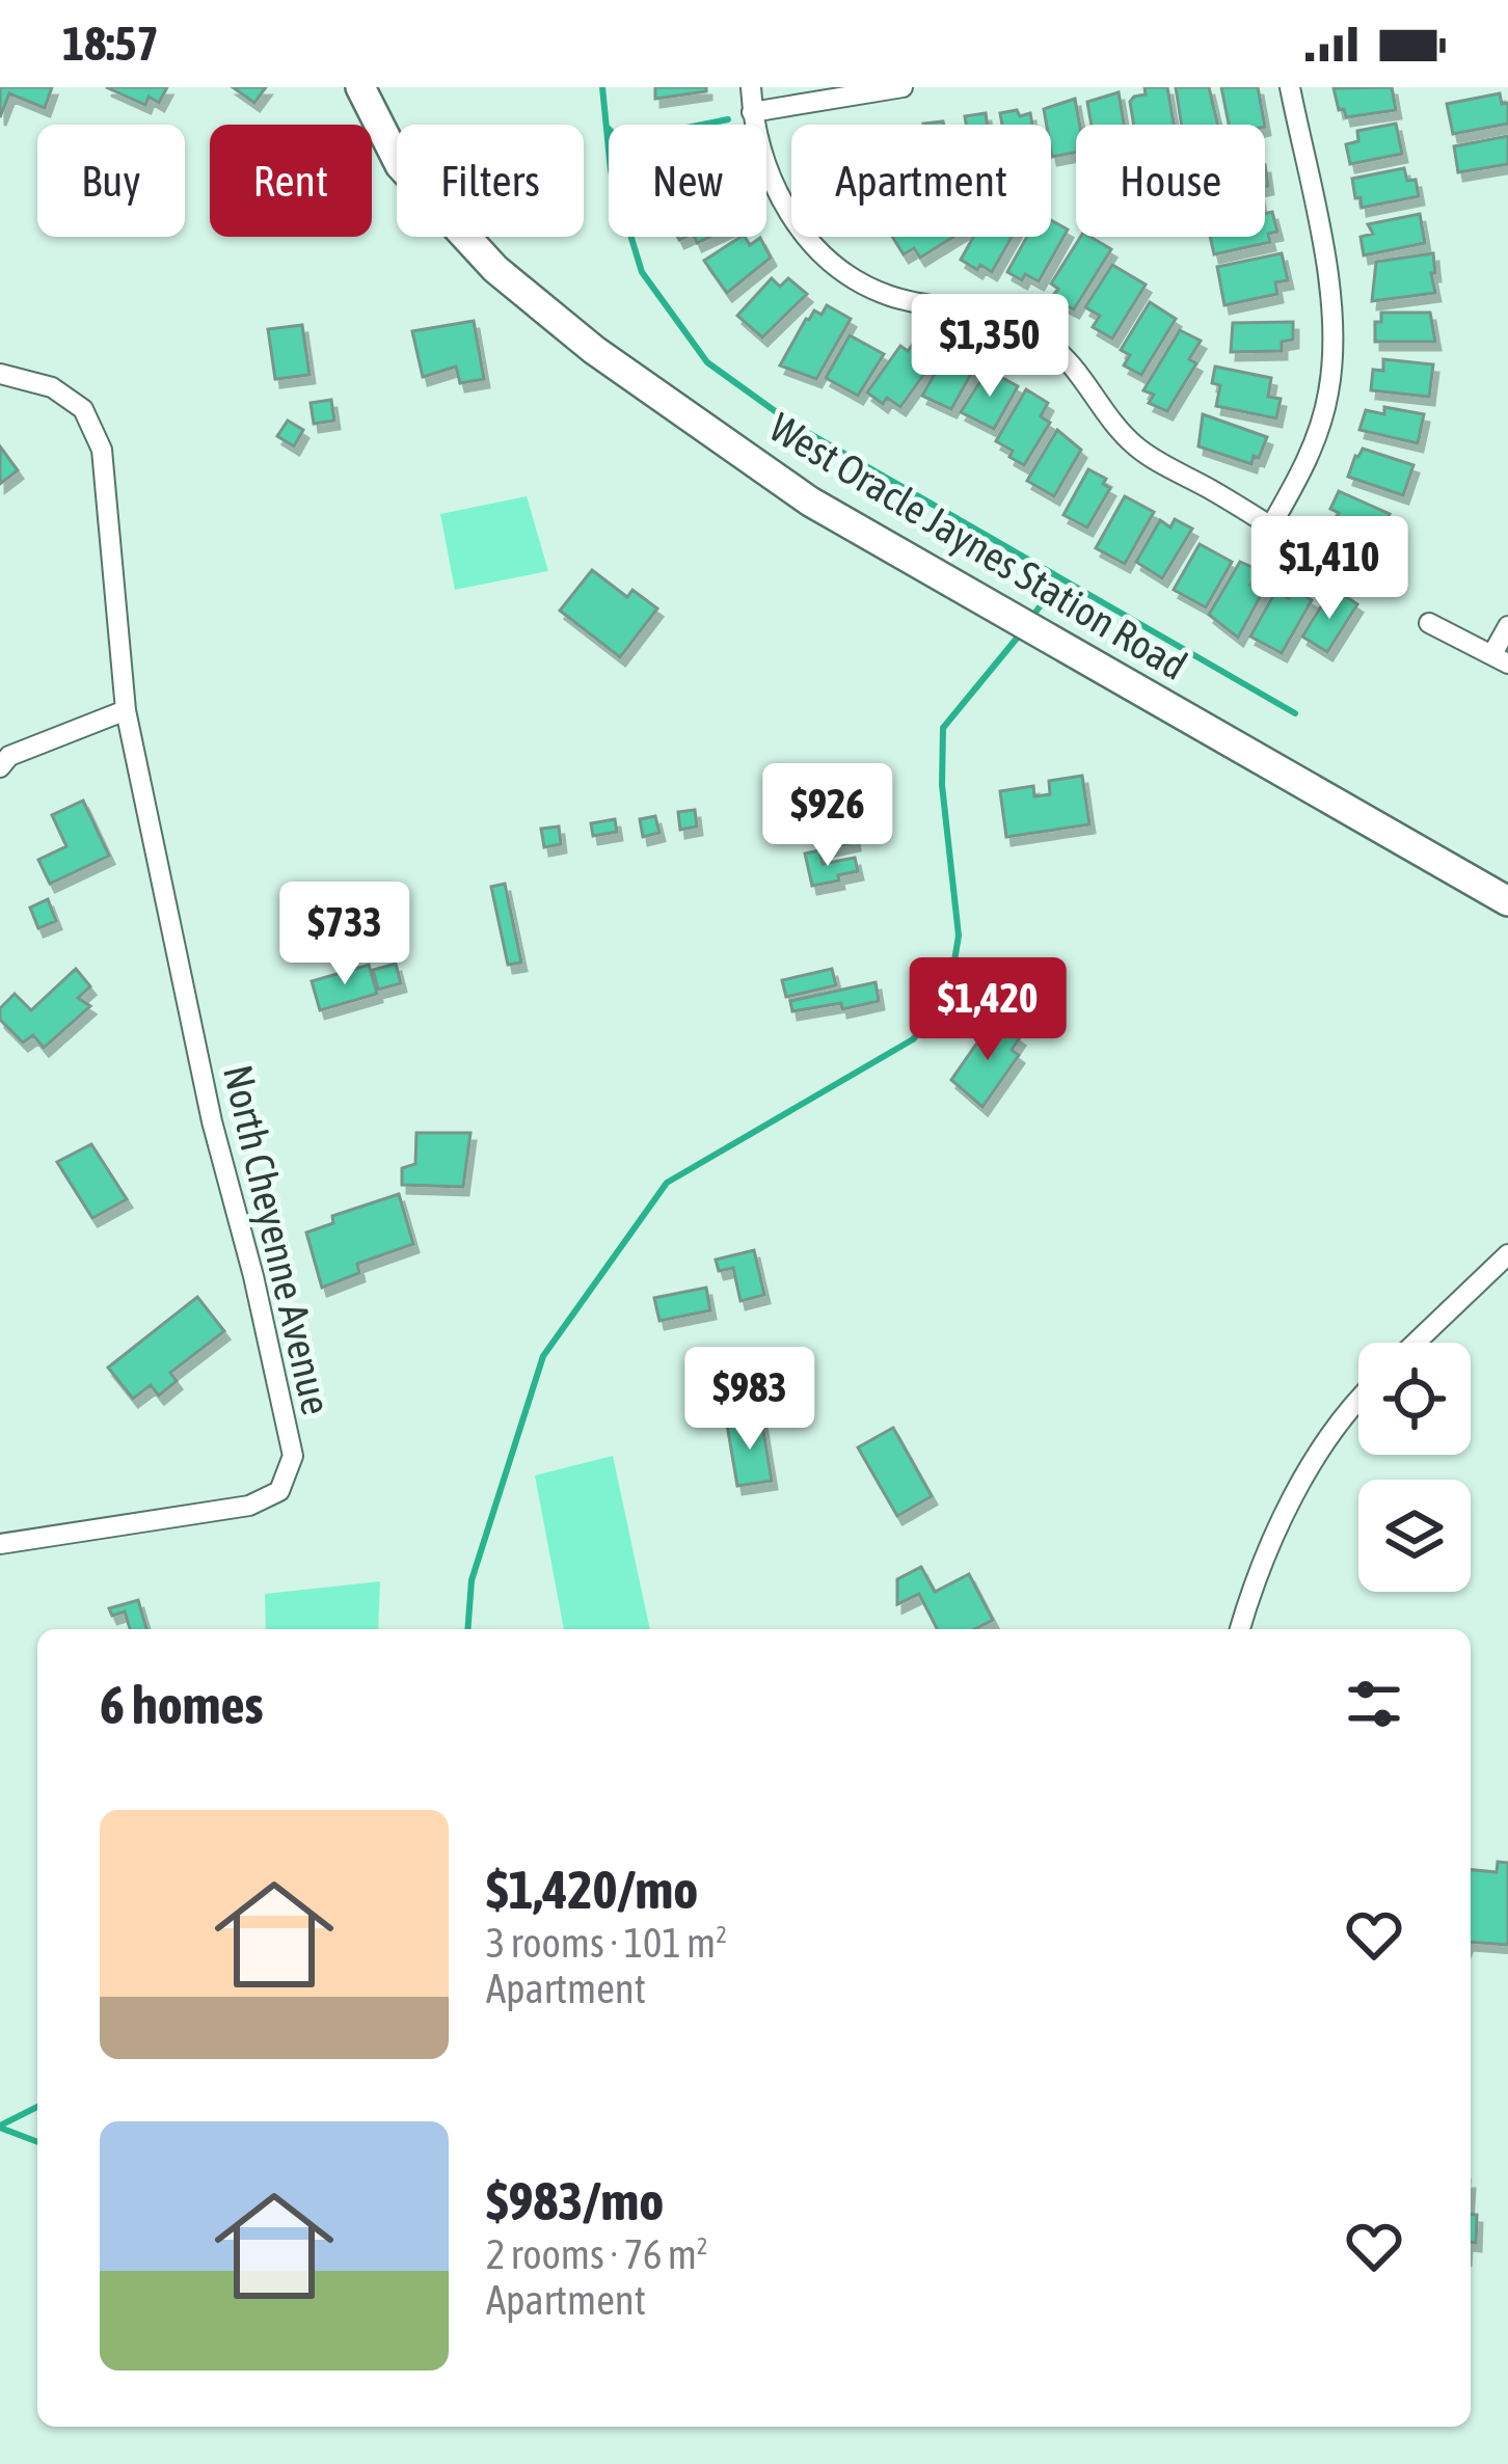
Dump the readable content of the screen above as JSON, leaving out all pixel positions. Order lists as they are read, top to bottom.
{
  "streets": {
    "street": ["West Oracle Jaynes Station Road", "North Cheyenne Avenue"]
  },
  "page": {
    "status": "18:57",
    "chip": [
      "Buy",
      "Rent",
      "Filters",
      "New",
      "Apartment",
      "House"
    ],
    "price": [
      "$1,350",
      "$1,410",
      "$926",
      "$733",
      "$1,420",
      "$983"
    ],
    "heading": "6 homes",
    "list": [
      {
        "name": "$1,420/mo",
        "note": "3 rooms · 101 m² · Apartment"
      },
      {
        "name": "$983/mo",
        "note": "2 rooms · 76 m² · Apartment"
      }
    ]
  }
}
